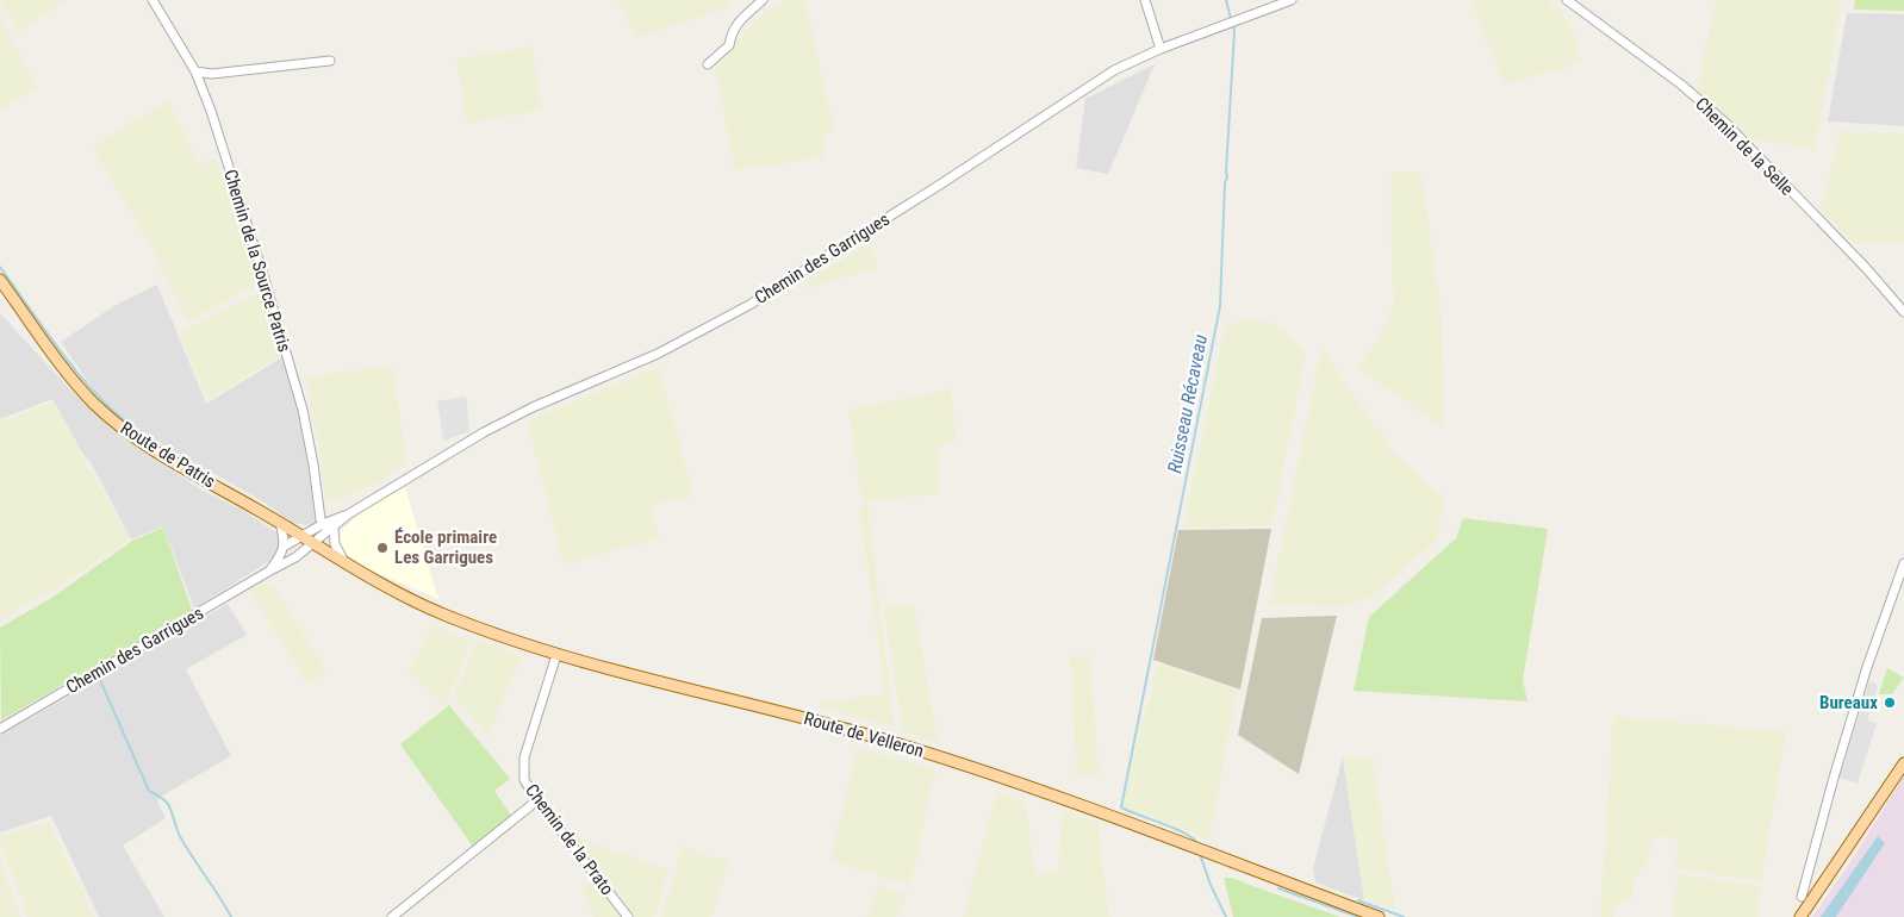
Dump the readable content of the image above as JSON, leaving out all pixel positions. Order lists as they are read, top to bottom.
{
  "streets": {
    "main road": ["Route de Patris", "Route de Velleron"],
    "street": [
      "Chemin de la Selle",
      "Chemin des Garrigues",
      "Chemin de la Source Patris",
      "Chemin de la Prato"
    ]
  },
  "crossings": [
    ["Chemin des Garrigues", "Chemin de la Source Patris"],
    ["Chemin des Garrigues", "Route de Patris"],
    ["Route de Patris", "Route de Velleron"],
    ["Route de Velleron", "Chemin de la Prato"]
  ],
  "water": ["Ruisseau Récaveau"],
  "places": ["École primaire Les Garrigues", "Bureaux"]
}
